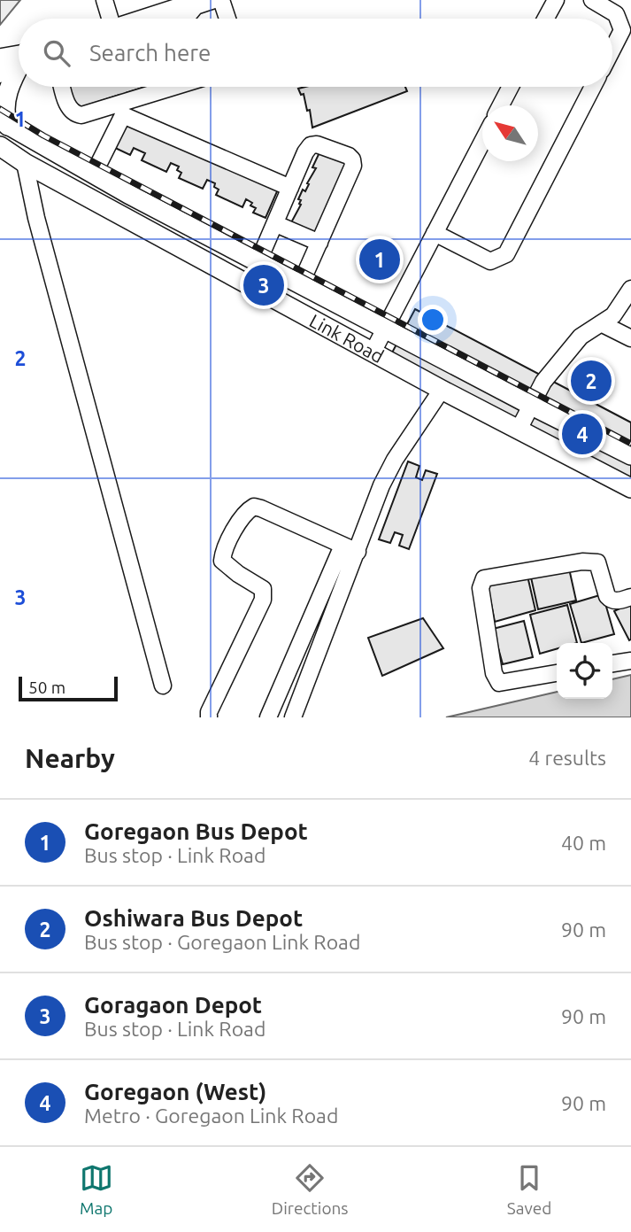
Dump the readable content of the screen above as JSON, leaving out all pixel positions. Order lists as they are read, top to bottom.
{
  "streets": {
    "main road": ["Link Road"]
  },
  "scale_bar": "50 m",
  "north": "top left",
  "page": {
    "search": "Search here",
    "pins": [
      "1",
      "3",
      "2",
      "4"
    ],
    "scale": "50 m",
    "heading": ["Nearby", "4 results"],
    "list": [
      {
        "mark": "1",
        "name": "Goregaon Bus Depot",
        "note": "Bus stop · Link Road",
        "value": "40 m"
      },
      {
        "mark": "2",
        "name": "Oshiwara Bus Depot",
        "note": "Bus stop · Goregaon Link Road",
        "value": "90 m"
      },
      {
        "mark": "3",
        "name": "Goragaon Depot",
        "note": "Bus stop · Link Road",
        "value": "90 m"
      },
      {
        "mark": "4",
        "name": "Goregaon (West)",
        "note": "Metro · Goregaon Link Road",
        "value": "90 m"
      }
    ],
    "nav": ["Map", "Directions", "Saved"]
  },
  "grid": {
    "rows": ["1", "2", "3"]
  }
}
